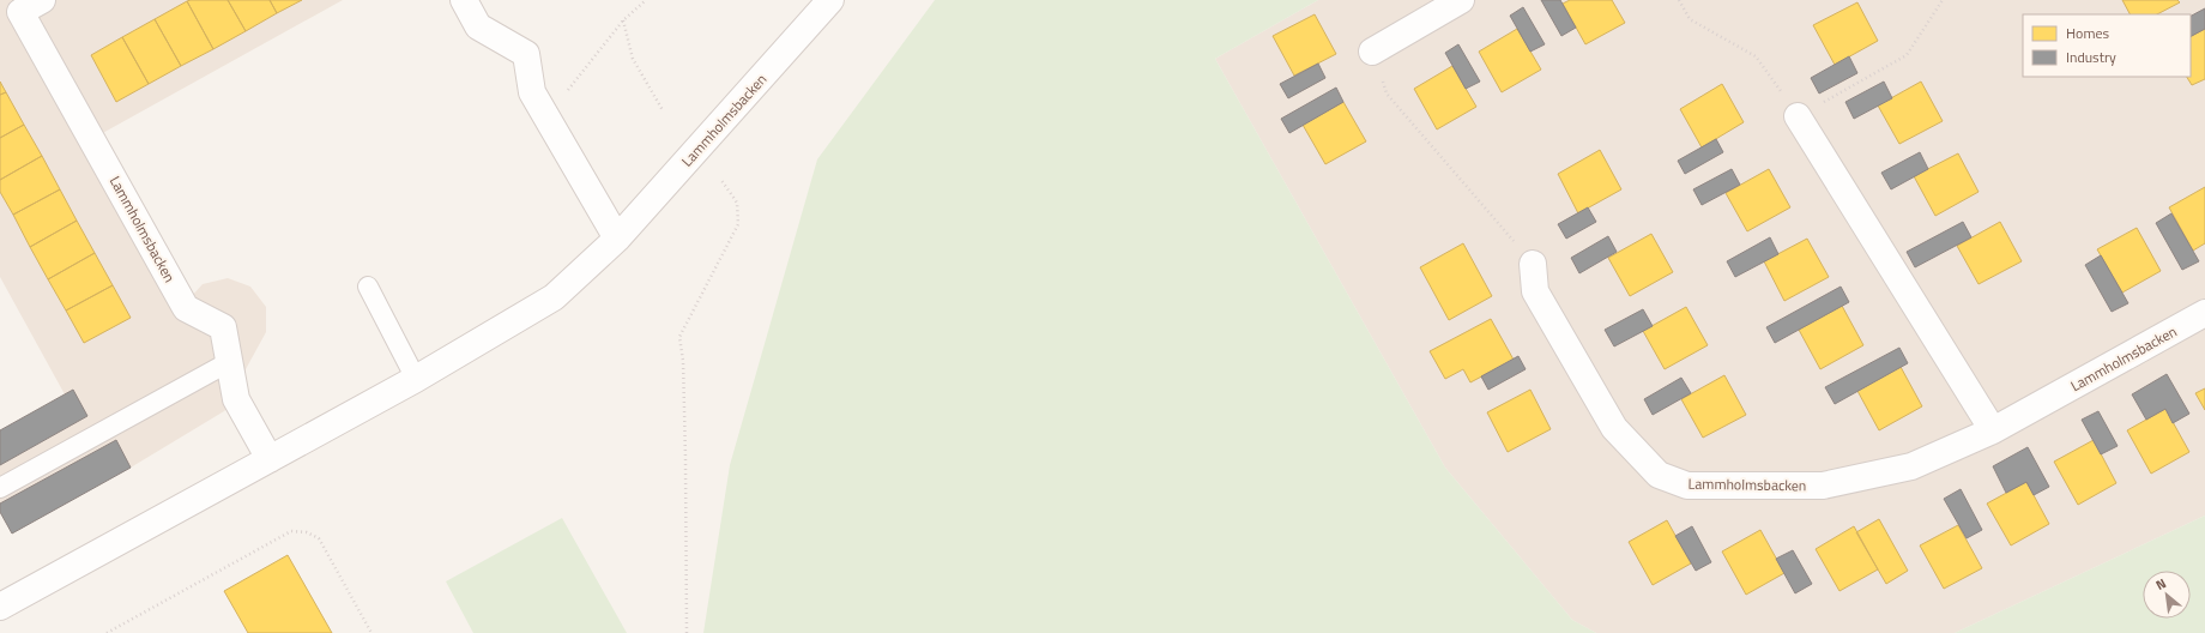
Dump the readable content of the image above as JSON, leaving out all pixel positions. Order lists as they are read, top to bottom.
{
  "streets": {
    "street": ["Lammholmsbacken"]
  },
  "legend": ["Homes", "Industry"],
  "north": "top left"
}
